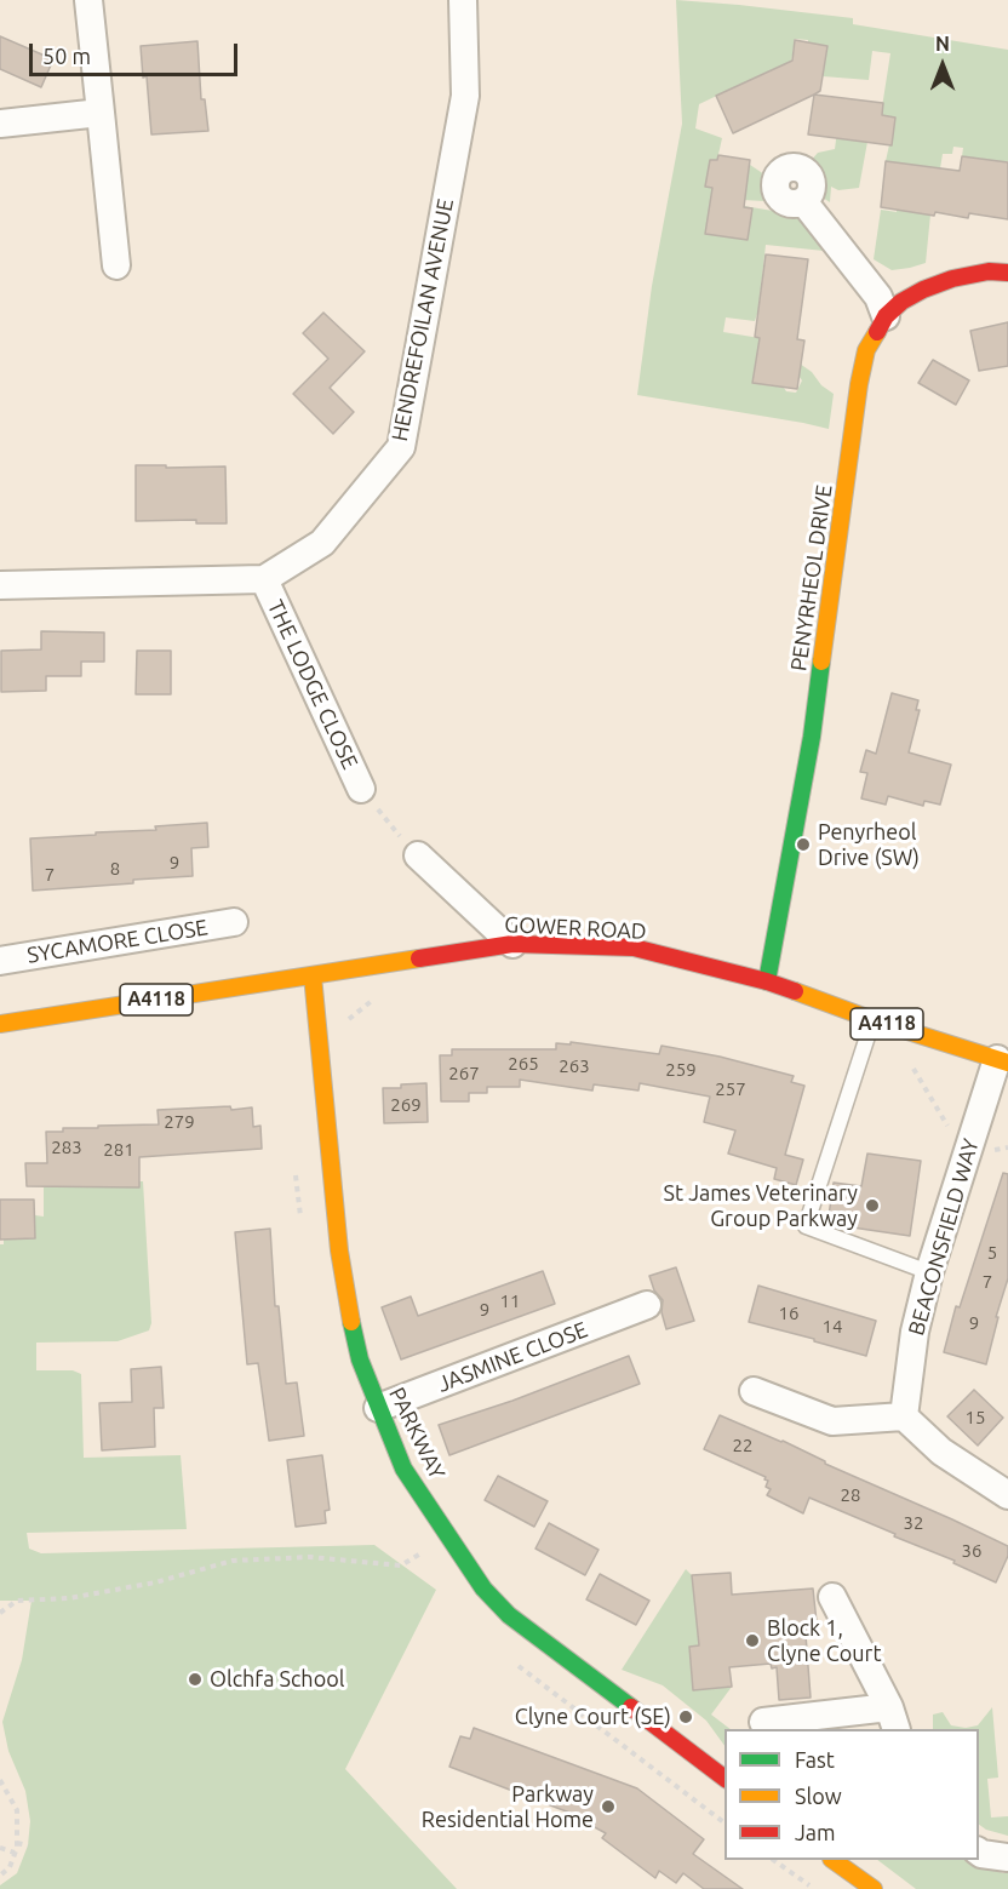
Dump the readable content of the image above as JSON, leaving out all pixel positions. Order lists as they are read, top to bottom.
{
  "streets": {
    "street": [
      "HENDREFOILAN AVENUE",
      "PENYRHEOL DRIVE",
      "THE LODGE CLOSE",
      "GOWER ROAD",
      "SYCAMORE CLOSE",
      "A4118",
      "BEACONSFIELD WAY",
      "JASMINE CLOSE",
      "PARKWAY"
    ]
  },
  "crossings": [
    ["HENDREFOILAN AVENUE", "THE LODGE CLOSE"],
    ["PENYRHEOL DRIVE", "GOWER ROAD"],
    ["GOWER ROAD", "BEACONSFIELD WAY"],
    ["GOWER ROAD", "PARKWAY"],
    ["JASMINE CLOSE", "PARKWAY"]
  ],
  "places": [
    "Penyrheol Drive (SW)",
    "St James Veterinary Group Parkway",
    "Block 1, Clyne Court",
    "Olchfa School",
    "Clyne Court (SE)",
    "Parkway Residential Home"
  ],
  "house_numbers": [
    "9",
    "8",
    "7",
    "265",
    "263",
    "259",
    "267",
    "257",
    "269",
    "279",
    "283",
    "281",
    "5",
    "7",
    "11",
    "9",
    "16",
    "9",
    "14",
    "15",
    "22",
    "28",
    "32",
    "36"
  ],
  "legend": ["Fast", "Slow", "Jam"],
  "scale_bar": "50 m",
  "north": "top"
}
